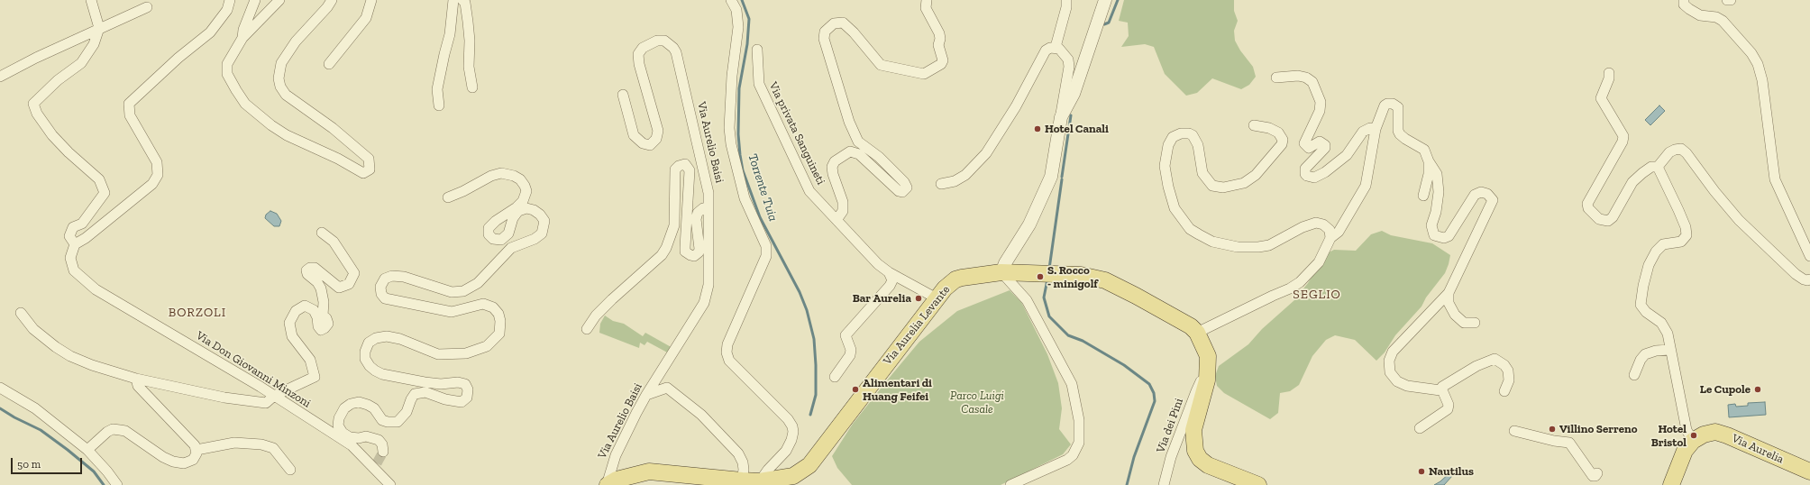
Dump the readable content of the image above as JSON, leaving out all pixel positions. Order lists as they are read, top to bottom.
{
  "streets": {
    "main road": ["Via Aurelia Levante", "Via Aurelia"],
    "street": [
      "Via privata Sanguineti",
      "Via Aurelio Baisi",
      "Via Don Giovanni Minzoni",
      "Via dei Pini"
    ]
  },
  "crossings": [
    ["Via privata Sanguineti", "Via Aurelia Levante"],
    ["Via Aurelio Baisi", "Via Aurelia Levante"],
    ["Via Aurelia Levante", "Via dei Pini"]
  ],
  "districts": ["SEGLIO", "BORZOLI"],
  "water": ["Torrente Tuia"],
  "parks": ["Parco Luigi Casale"],
  "places": [
    "Hotel Canali",
    "S. Rocco - minigolf",
    "Bar Aurelia",
    "Alimentari di Huang Feifei",
    "Le Cupole",
    "Villino Serreno",
    "Hotel Bristol",
    "Nautilus"
  ],
  "scale_bar": "50 m"
}
